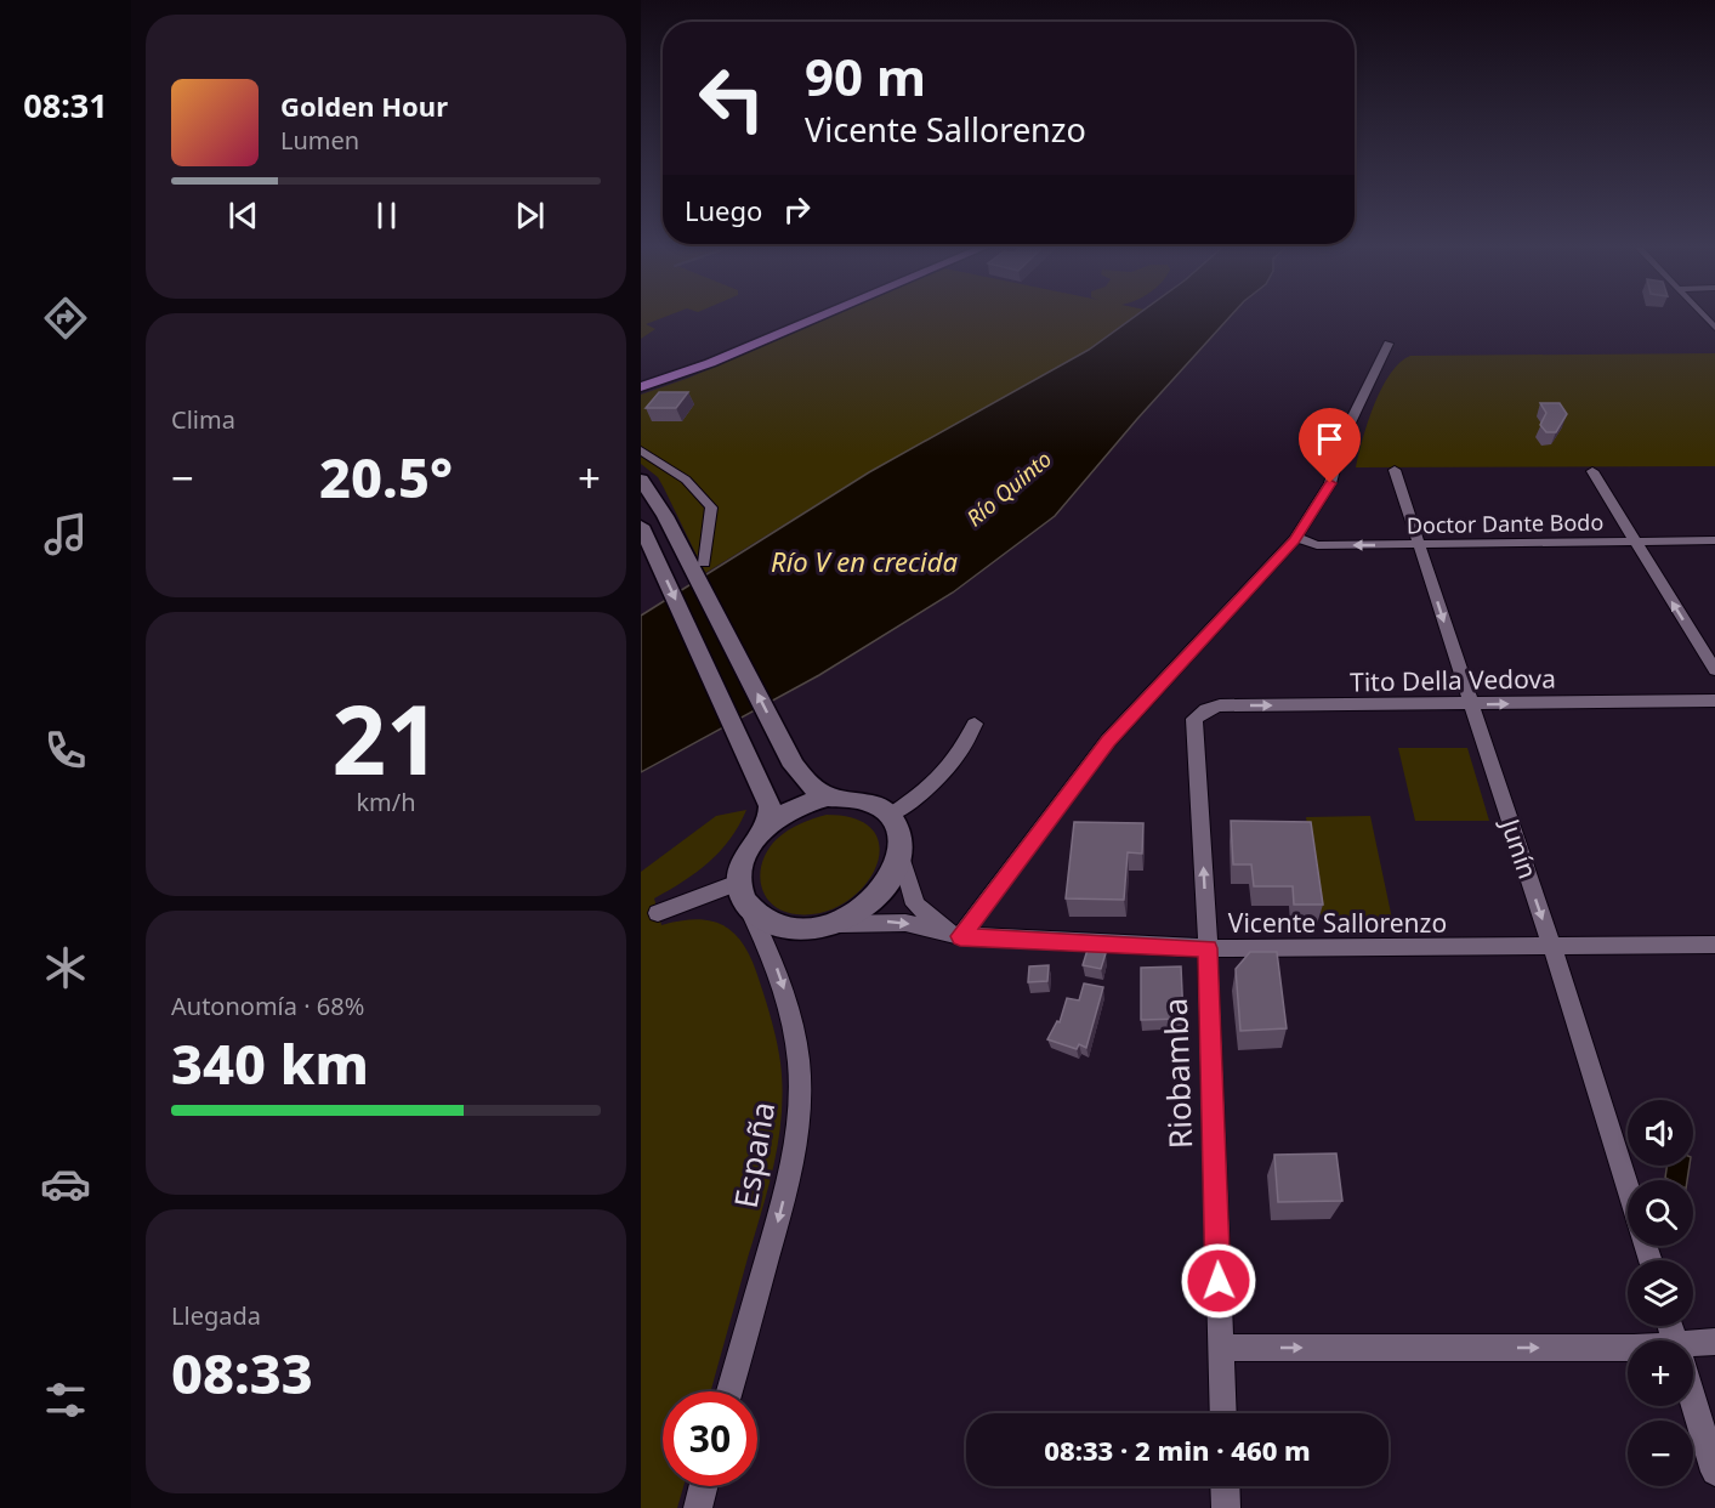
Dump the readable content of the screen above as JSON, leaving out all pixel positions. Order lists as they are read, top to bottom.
{
  "streets": {
    "street": [
      "Doctor Dante Bodo",
      "Tito Della Vedova",
      "Junín",
      "Vicente Sallorenzo",
      "Riobamba",
      "España"
    ]
  },
  "crossings": [
    ["Doctor Dante Bodo", "Junín"],
    ["Tito Della Vedova", "Junín"],
    ["Tito Della Vedova", "Riobamba"],
    ["Junín", "Vicente Sallorenzo"],
    ["Vicente Sallorenzo", "Riobamba"],
    ["Vicente Sallorenzo", "España"]
  ],
  "one_way": ["Tito Della Vedova", "Junín", "España"],
  "water": ["Río Quinto", "Río V en crecida"],
  "page": {
    "tabs": "08:31",
    "turn": ["90 m", "Vicente Sallorenzo"],
    "song": ["Golden Hour", "Lumen"],
    "then": "Luego",
    "tile": [
      "Clima",
      ["21", "km/h"],
      ["Autonomía · 68%", "340 km"],
      ["Llegada", "08:33"]
    ],
    "heat": ["−", "20.5°", "+"],
    "map_buttons": ["+", "−"],
    "limit": "30",
    "trip": "08:33 · 2 min · 460 m"
  }
}
